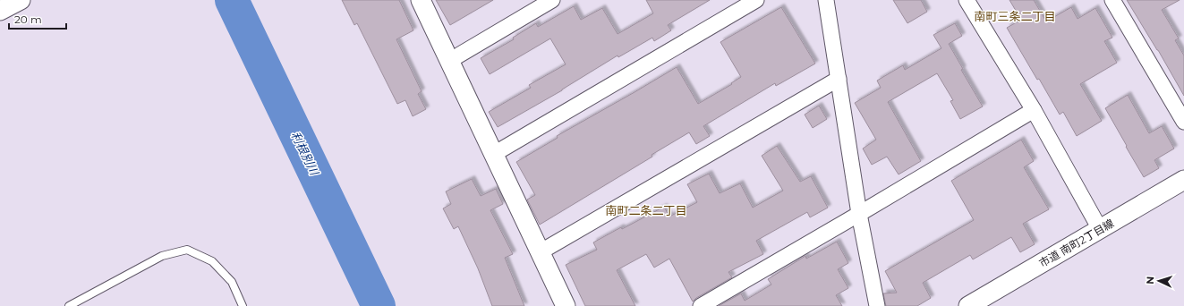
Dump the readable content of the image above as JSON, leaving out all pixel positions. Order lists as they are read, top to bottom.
{
  "streets": {
    "street": ["市道 南町2丁目線"]
  },
  "districts": ["南町三条二丁目", "南町二条二丁目"],
  "water": ["利根別川"],
  "scale_bar": "20 m",
  "north": "left"
}
